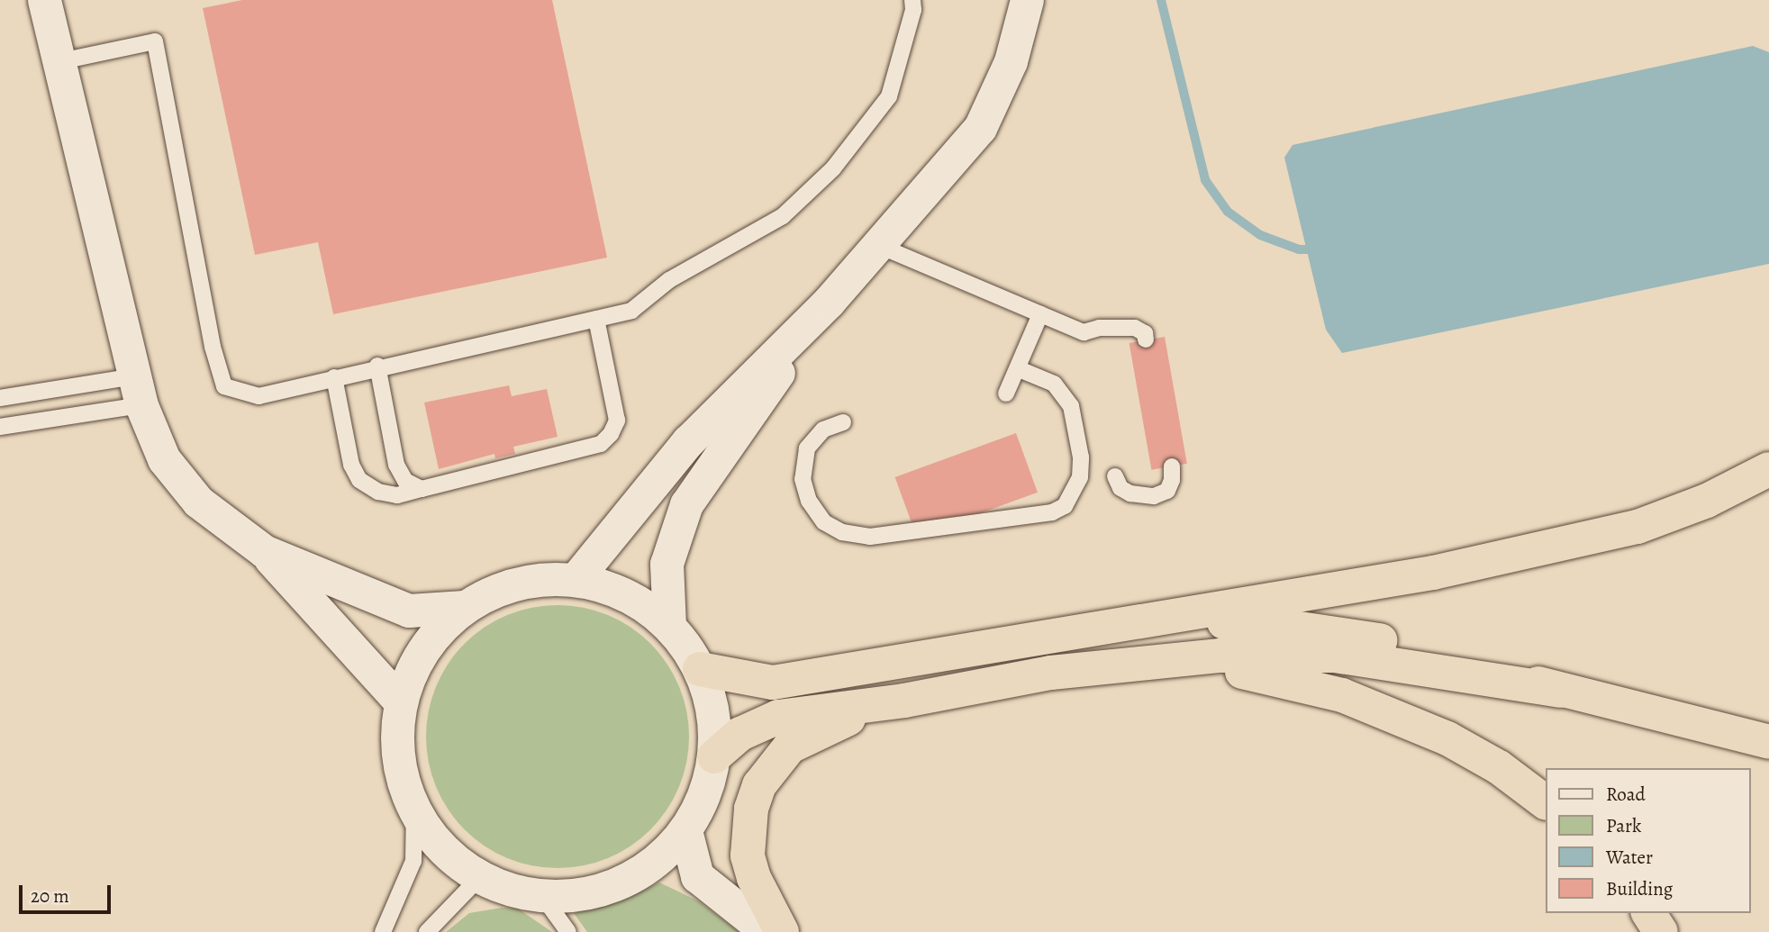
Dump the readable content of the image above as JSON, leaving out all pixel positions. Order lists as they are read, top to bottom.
{
  "legend": [
    "Road",
    "Park",
    "Water",
    "Building"
  ],
  "scale_bar": "20 m"
}
